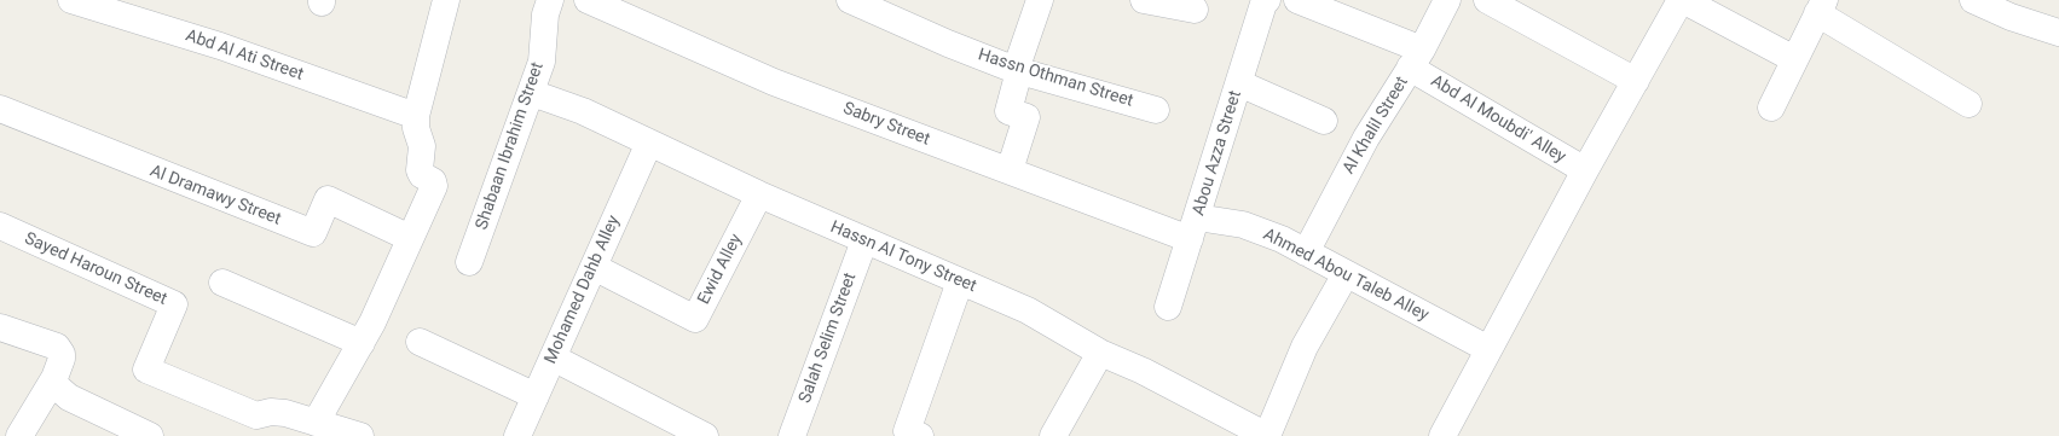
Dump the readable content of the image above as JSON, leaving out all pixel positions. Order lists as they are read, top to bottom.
{
  "streets": {
    "street": [
      "Abd Al Ati Street",
      "Hassn Othman Street",
      "Abd Al Moubdi' Alley",
      "Sabry Street",
      "Al Khalil Street",
      "Shabaan Ibrahim Street",
      "Abou Azza Street",
      "Al Dramawy Street",
      "Hassn Al Tony Street",
      "Sayed Haroun Street",
      "Ewid Alley",
      "Ahmed Abou Taleb Alley",
      "Mohamed Dahb Alley",
      "Salah Selim Street"
    ]
  },
  "crossings": [
    ["Abd Al Moubdi' Alley", "Al Khalil Street"],
    ["Sabry Street", "Abou Azza Street"],
    ["Sabry Street", "Ahmed Abou Taleb Alley"],
    ["Al Khalil Street", "Ahmed Abou Taleb Alley"],
    ["Shabaan Ibrahim Street", "Hassn Al Tony Street"],
    ["Abou Azza Street", "Ahmed Abou Taleb Alley"],
    ["Hassn Al Tony Street", "Ewid Alley"],
    ["Hassn Al Tony Street", "Mohamed Dahb Alley"],
    ["Hassn Al Tony Street", "Salah Selim Street"],
    ["Ewid Alley", "Mohamed Dahb Alley"]
  ]
}
